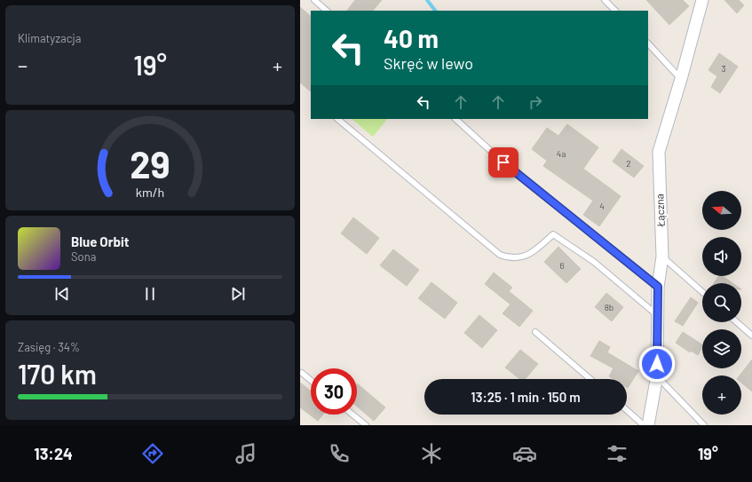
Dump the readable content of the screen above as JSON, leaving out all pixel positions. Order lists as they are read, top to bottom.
{
  "streets": {
    "street": ["Łączna"]
  },
  "house_numbers": [
    "3",
    "4a",
    "2",
    "4",
    "6",
    "8b"
  ],
  "north": "left",
  "page": {
    "tile": [
      "Klimatyzacja",
      ["Zasięg · 34%", "170 km"]
    ],
    "turn": ["40 m", "Skręć w lewo"],
    "heat": ["−", "19°", "+"],
    "map_buttons": "+",
    "song": ["Blue Orbit", "Sona"],
    "limit": "30",
    "trip": "13:25 · 1 min · 150 m",
    "tabs": ["13:24", "19°"],
    "gauge": ["29", "km/h"]
  }
}
